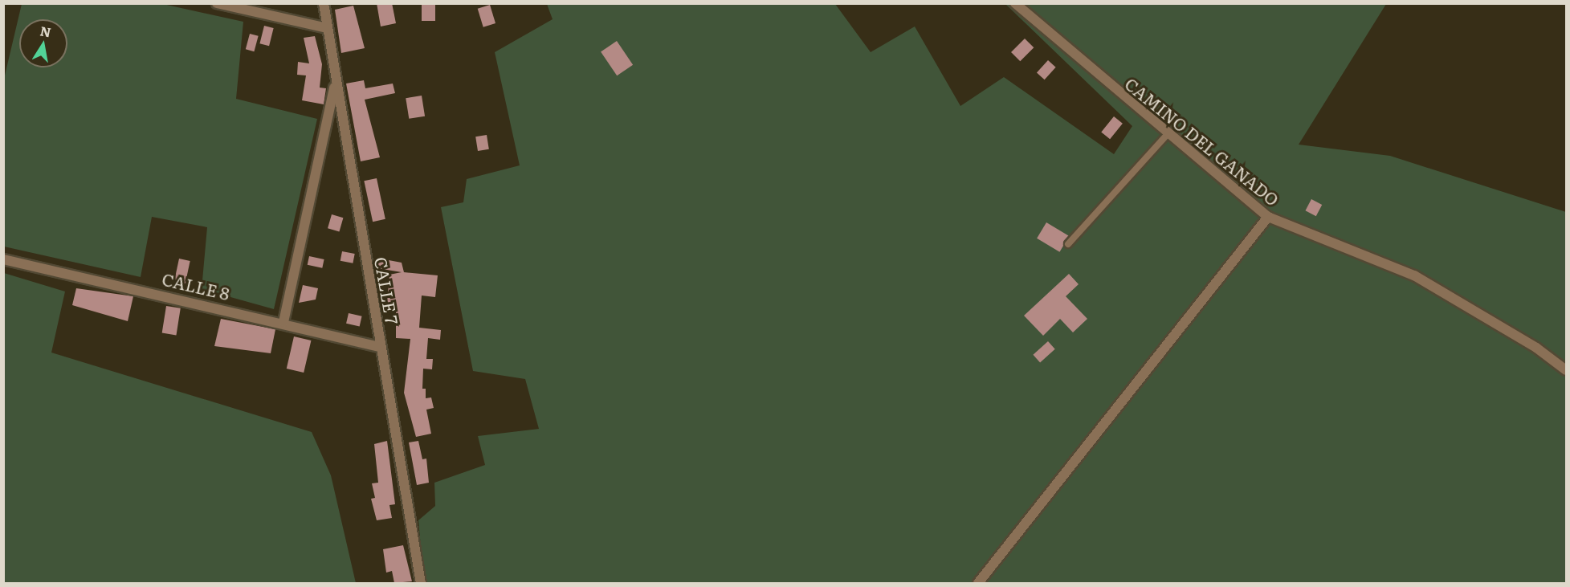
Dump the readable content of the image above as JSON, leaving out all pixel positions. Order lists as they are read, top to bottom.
{
  "streets": {
    "street": ["CAMINO DEL GANADO", "CALLE 8", "CALLE 7"]
  },
  "crossings": [
    ["CALLE 8", "CALLE 7"]
  ],
  "north": "top"
}
